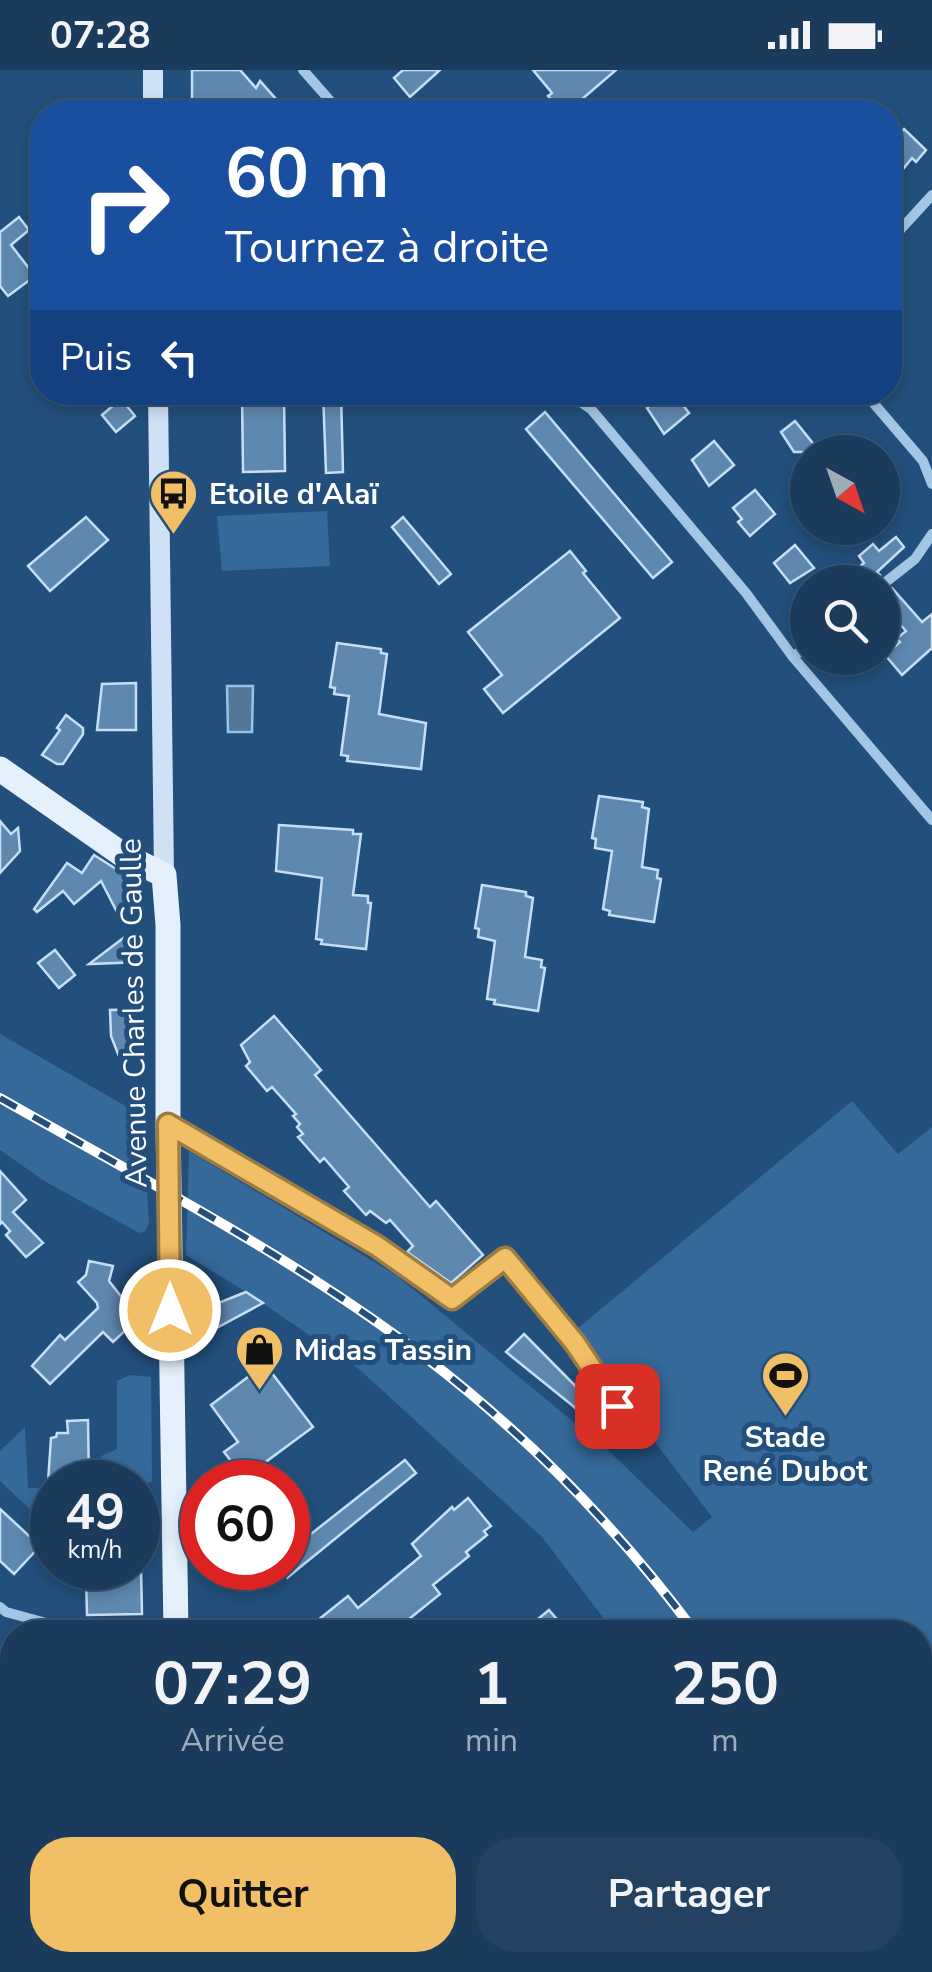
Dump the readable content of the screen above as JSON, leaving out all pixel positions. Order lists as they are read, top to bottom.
{
  "streets": {
    "main road": ["Avenue Charles de Gaulle"]
  },
  "places": {
    "bus stop": ["Etoile d'Alaï"],
    "shop": ["Midas Tassin"],
    "sports": ["Stade René Dubot"]
  },
  "north": "bottom right",
  "page": {
    "status": "07:28",
    "turn": ["60 m", "Tournez à droite"],
    "then": "Puis",
    "speed": "49 km/h",
    "limit": "60",
    "eta": [
      "07:29",
      "Arrivée",
      "1",
      "min",
      "250",
      "m"
    ],
    "buttons": ["Quitter", "Partager"]
  }
}
